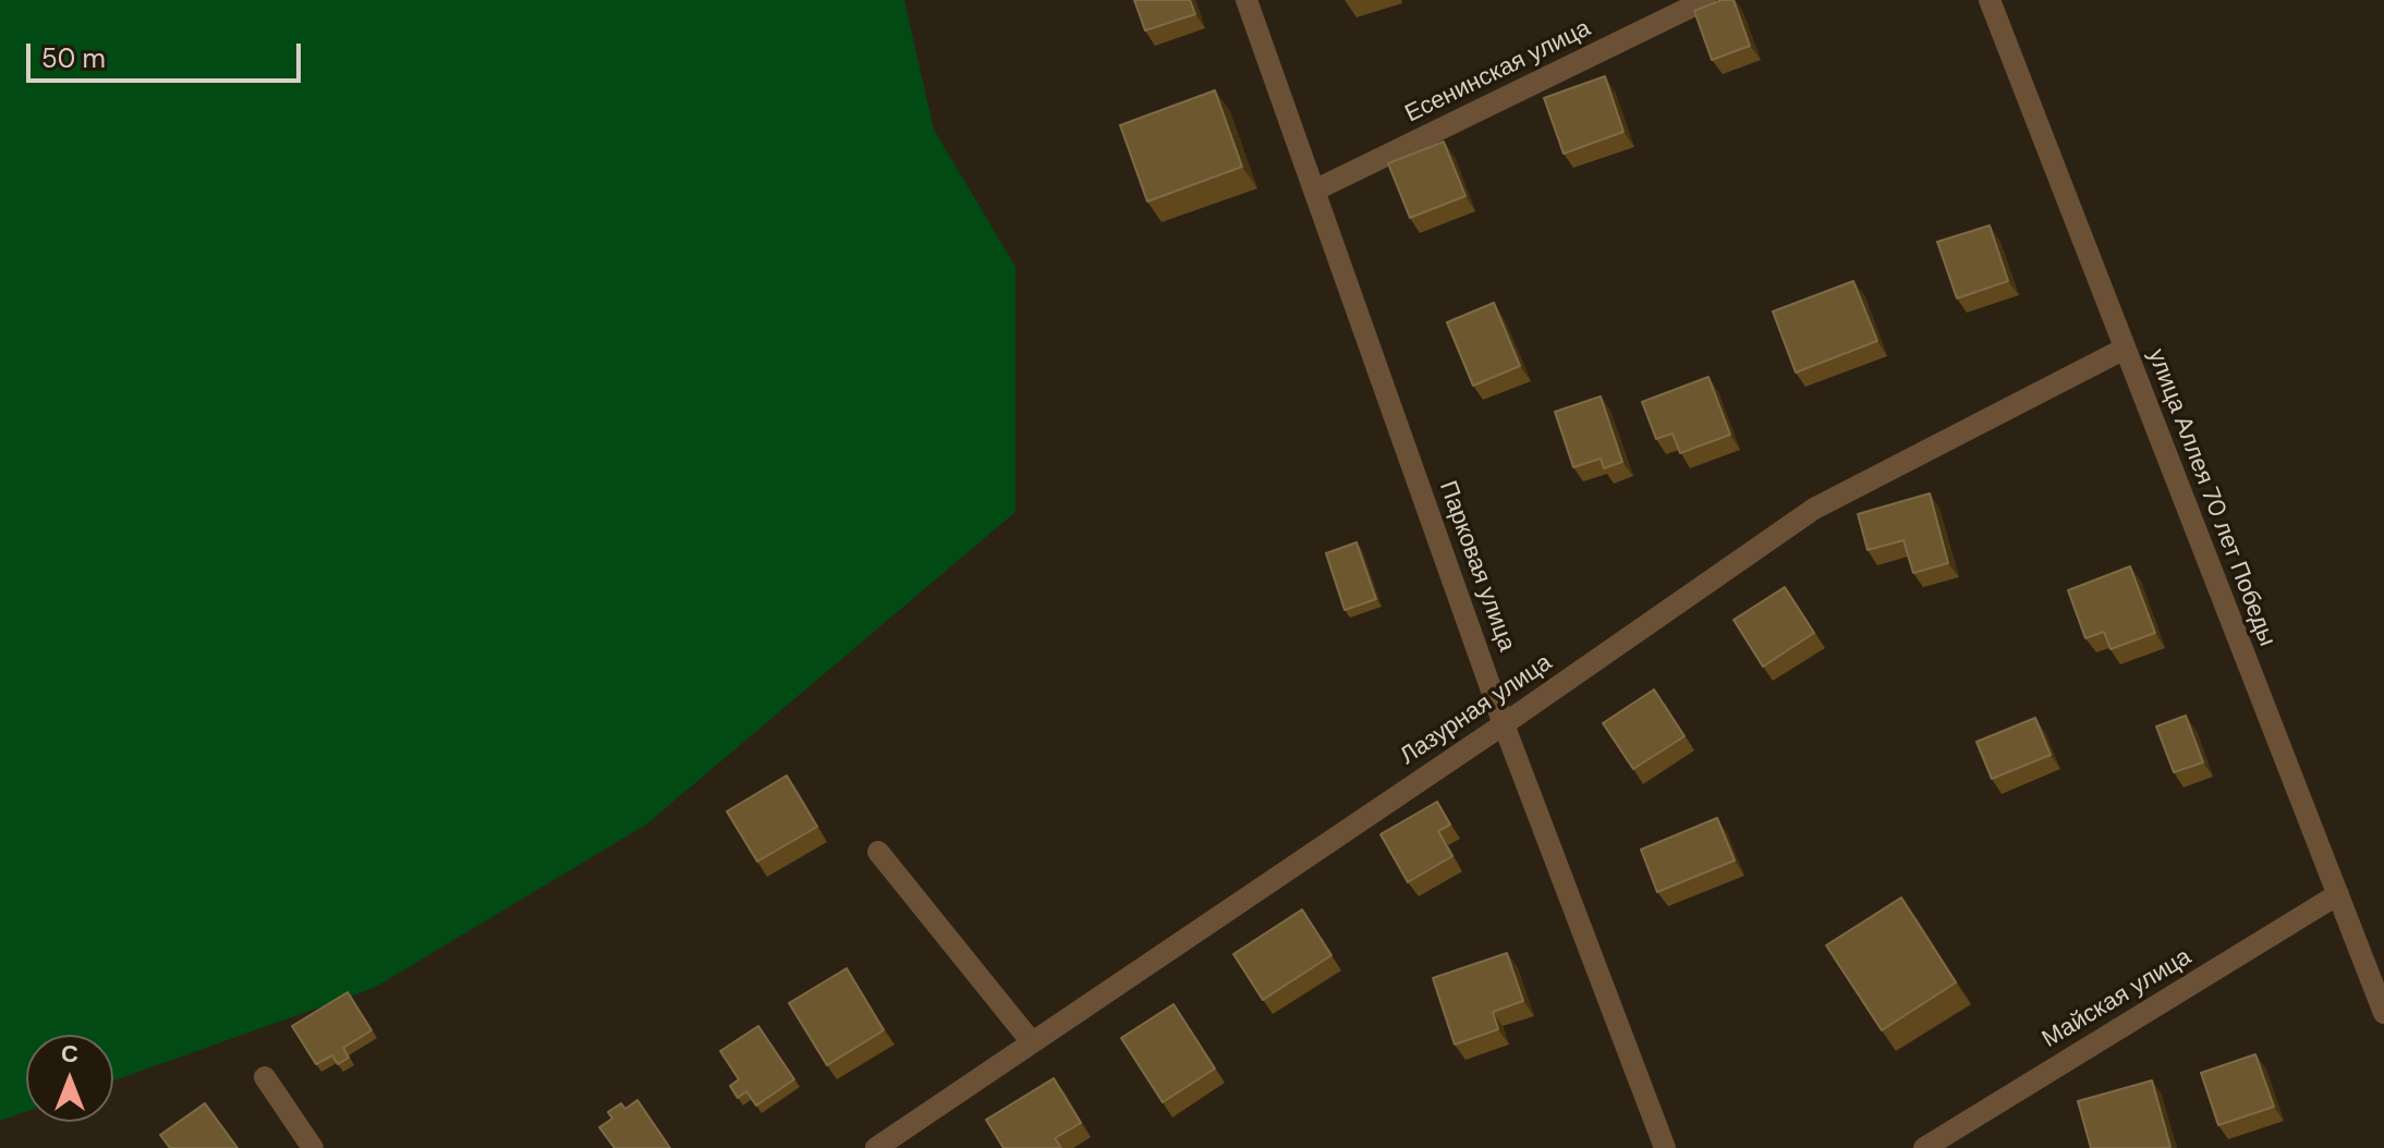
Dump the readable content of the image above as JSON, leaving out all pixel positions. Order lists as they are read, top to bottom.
{
  "streets": {
    "street": [
      "Есенинская улица",
      "улица Аллея 70 лет Победы",
      "Парковая улица",
      "Лазурная улица",
      "Майская улица"
    ]
  },
  "crossings": [
    ["Есенинская улица", "Парковая улица"],
    ["улица Аллея 70 лет Победы", "Лазурная улица"],
    ["улица Аллея 70 лет Победы", "Майская улица"],
    ["Парковая улица", "Лазурная улица"]
  ],
  "scale_bar": "50 m",
  "north": "top"
}
